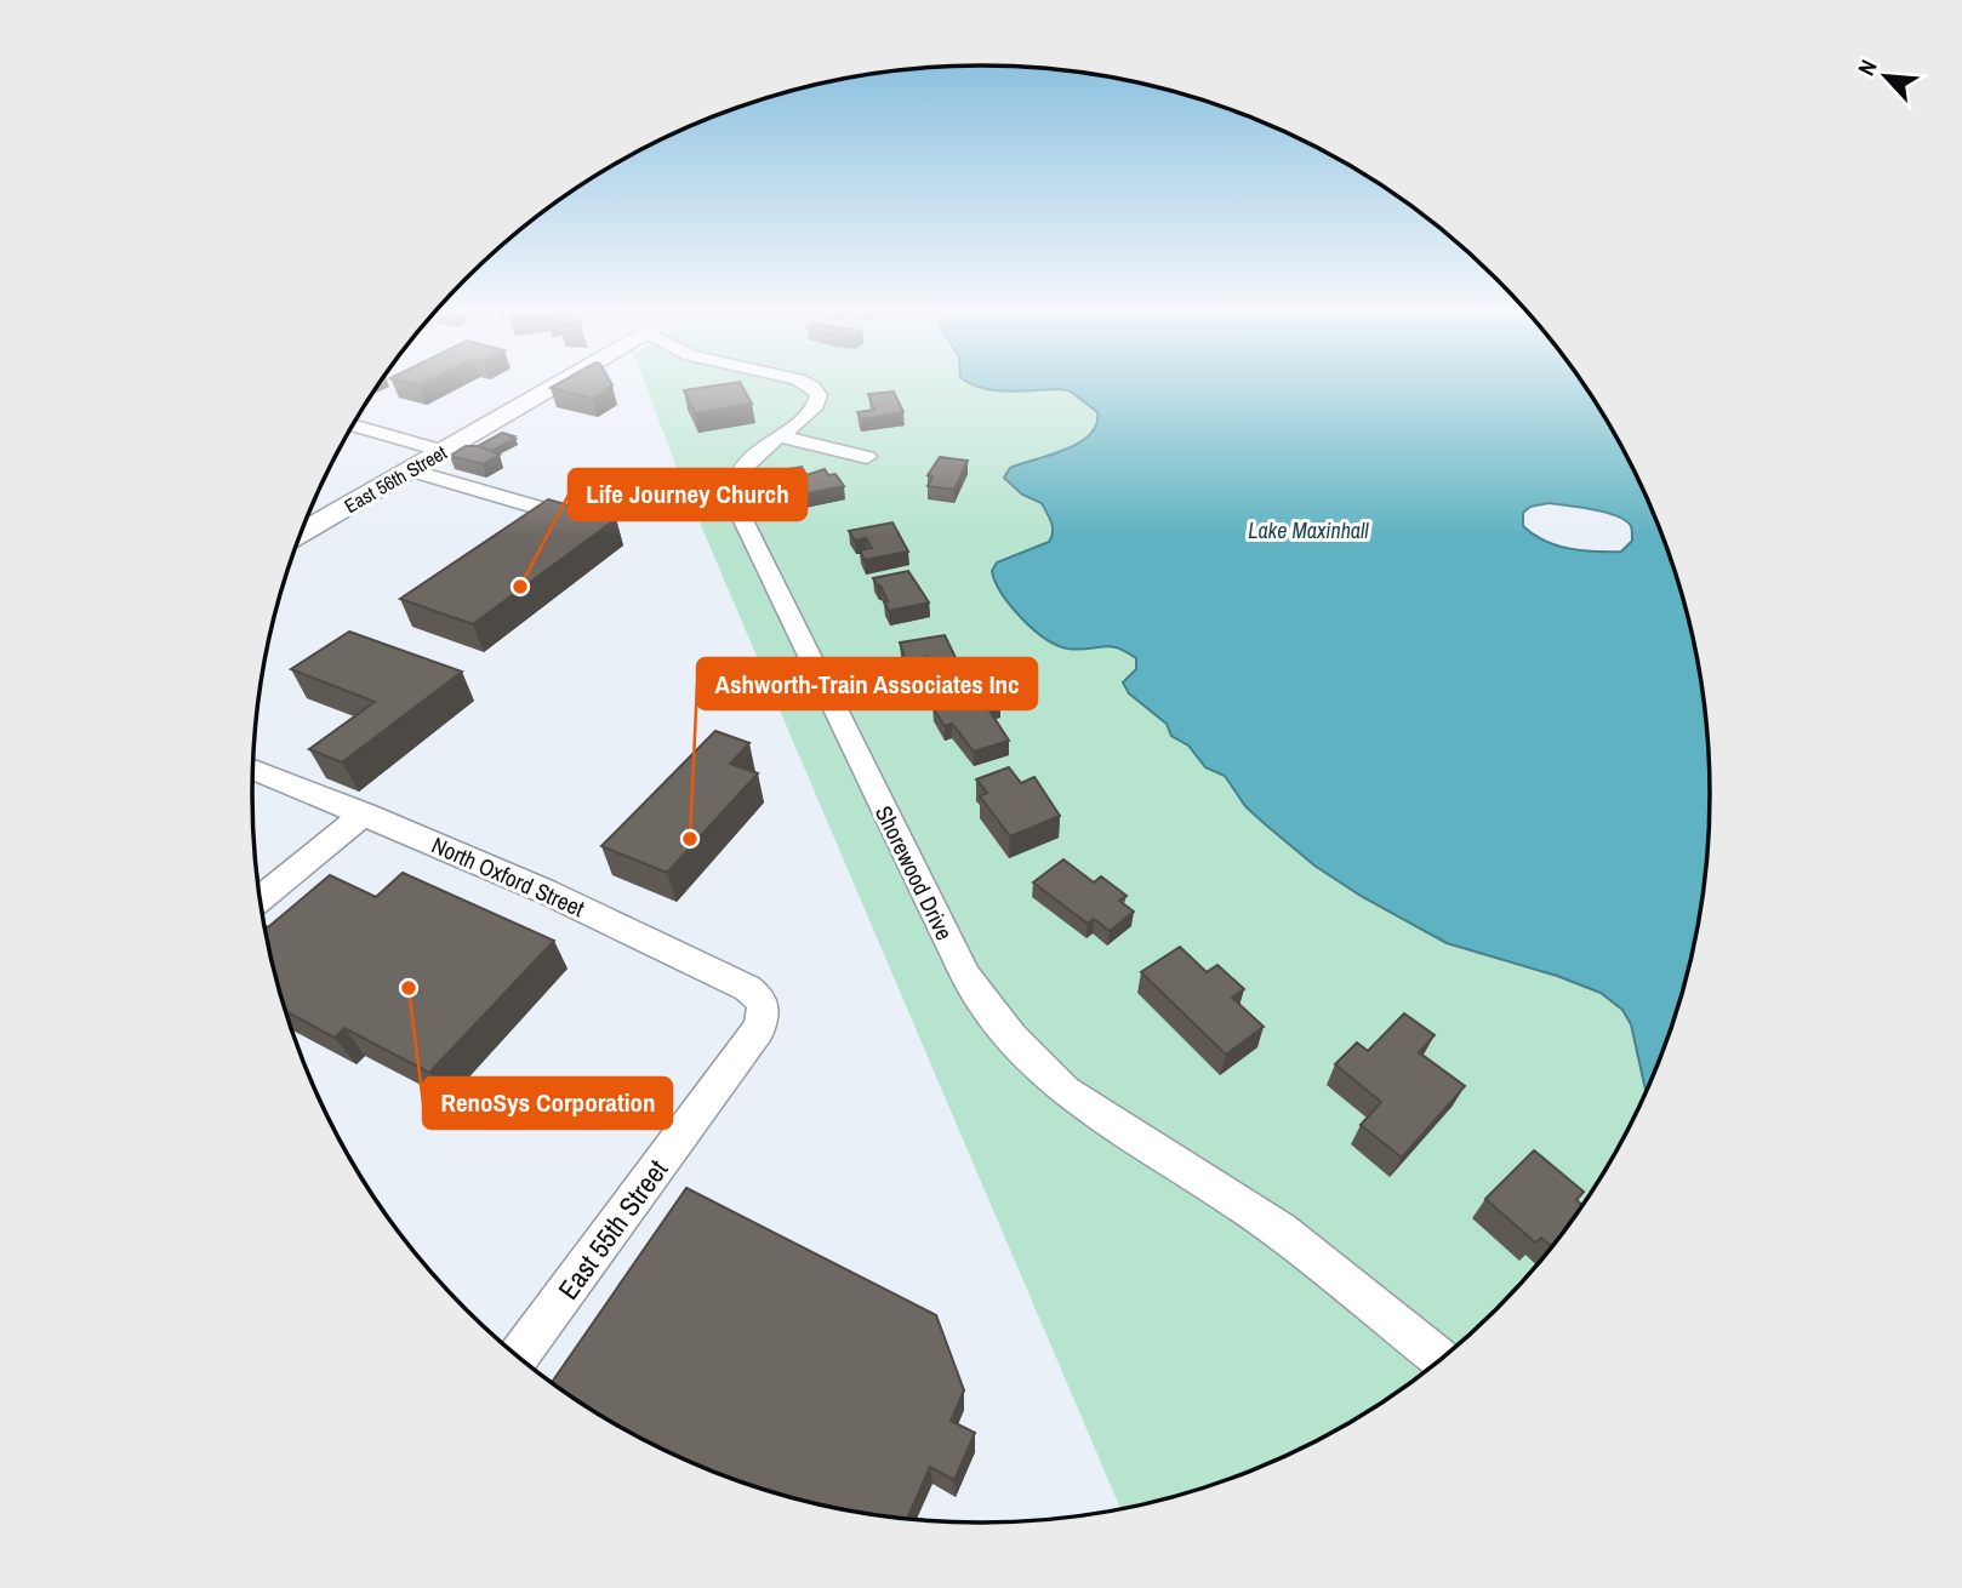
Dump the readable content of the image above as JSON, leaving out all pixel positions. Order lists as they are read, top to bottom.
{
  "streets": {
    "street": [
      "East 56th Street",
      "Shorewood Drive",
      "North Oxford Street",
      "East 55th Street"
    ]
  },
  "crossings": [
    ["North Oxford Street", "East 55th Street"]
  ],
  "water": ["Lake Maxinhall"],
  "places": ["Life Journey Church", "Ashworth-Train Associates Inc", "RenoSys Corporation"],
  "north": "top left"
}
